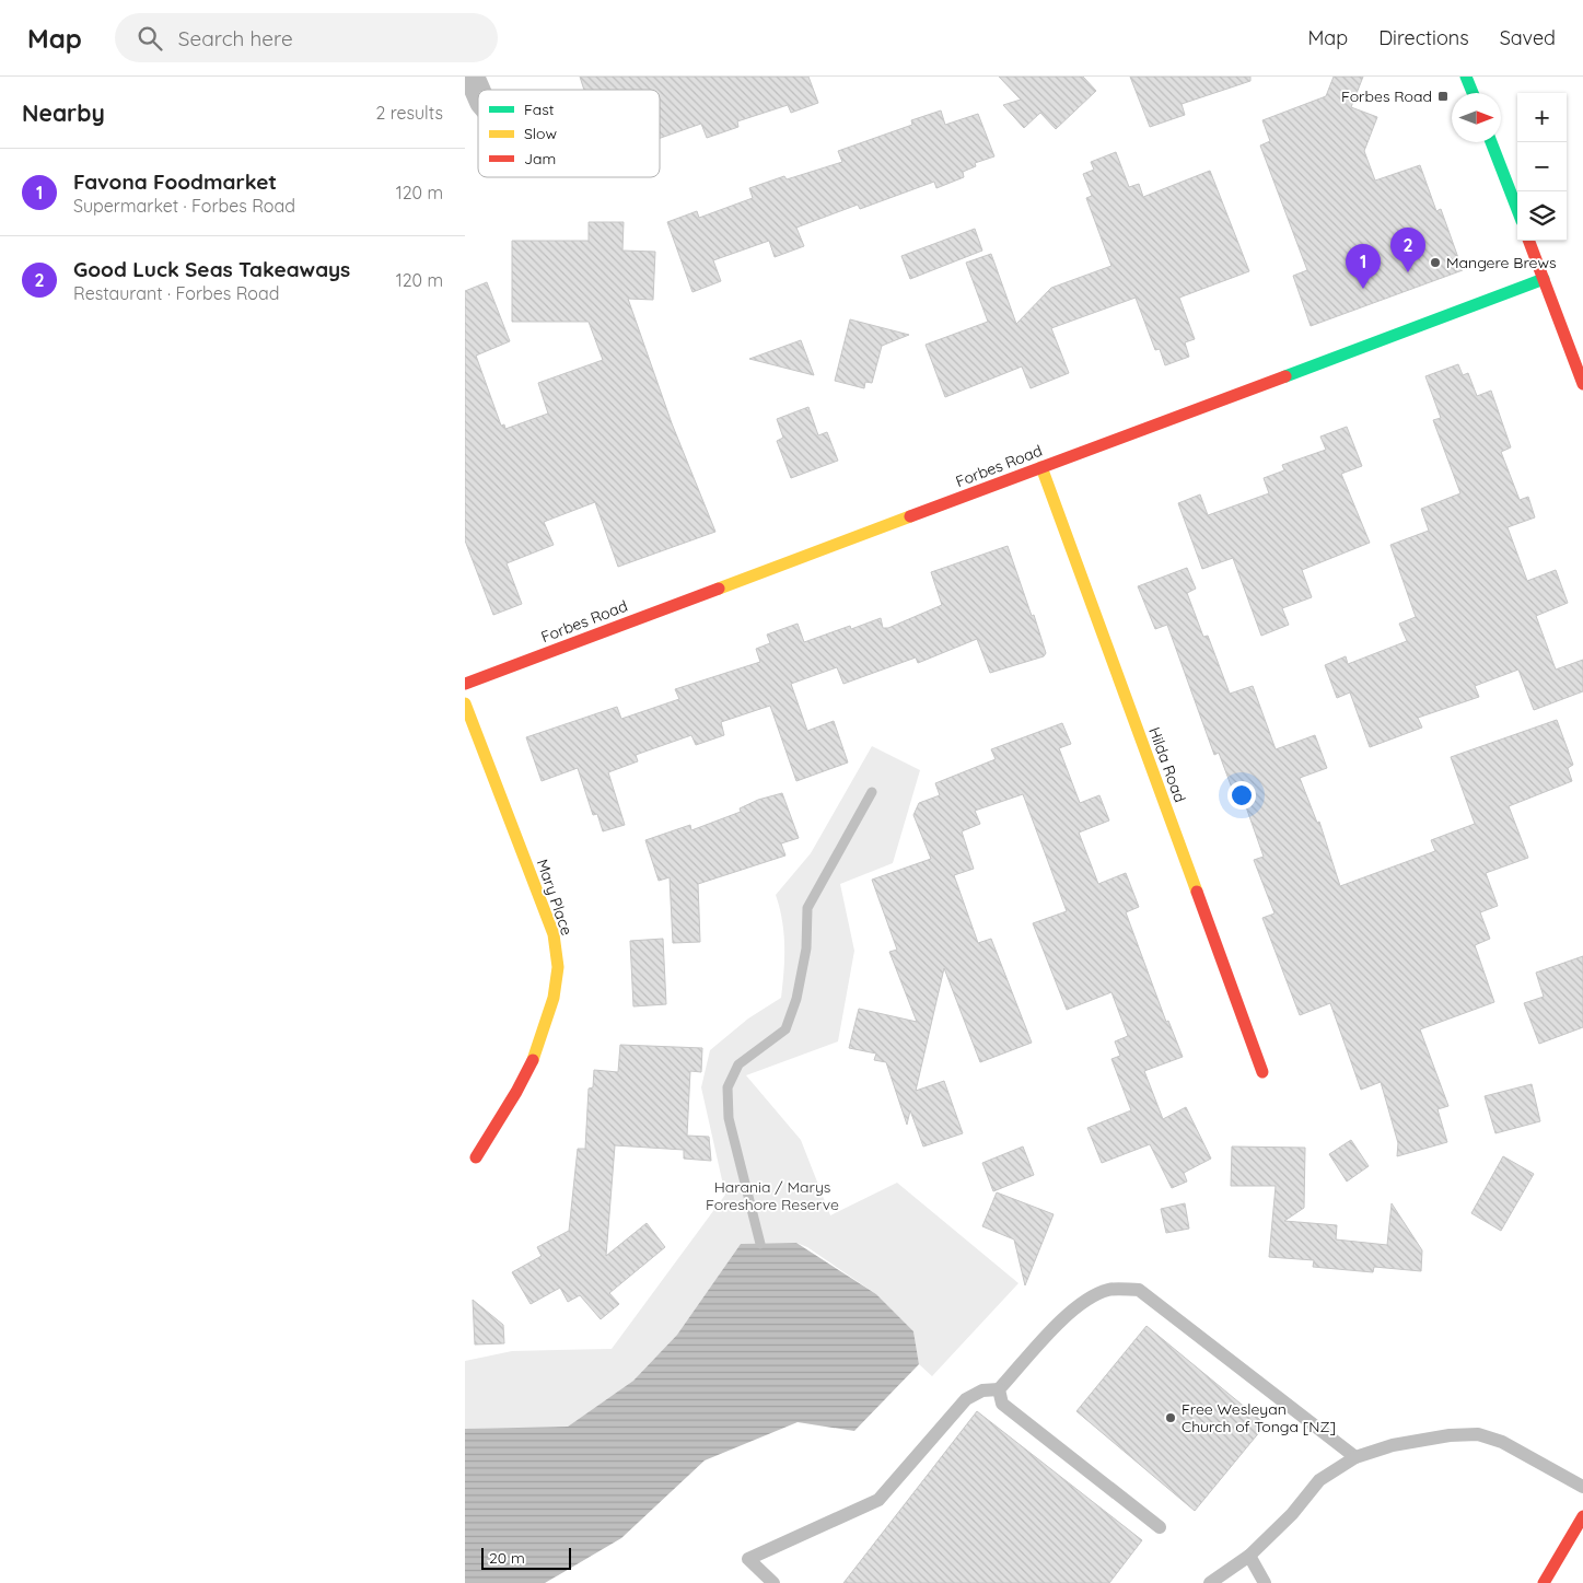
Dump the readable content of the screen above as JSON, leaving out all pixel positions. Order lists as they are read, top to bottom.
{
  "streets": {
    "street": ["Forbes Road", "Hilda Road", "Mary Place"]
  },
  "crossings": [
    ["Forbes Road", "Hilda Road"]
  ],
  "parks": ["Harania / Marys Foreshore Reserve"],
  "places": {
    "transit": ["Forbes Road"],
    "other": ["Mangere Brews", "Free Wesleyan Church of Tonga [NZ]"]
  },
  "legend": ["Fast", "Slow", "Jam"],
  "scale_bar": "20 m",
  "north": "right",
  "page": {
    "header": "Map",
    "search": "Search here",
    "nav": ["Map", "Directions", "Saved"],
    "heading": ["Nearby", "2 results"],
    "map_buttons": ["+", "−"],
    "list": [
      {
        "mark": "1",
        "name": "Favona Foodmarket",
        "note": "Supermarket · Forbes Road",
        "value": "120 m"
      },
      {
        "mark": "2",
        "name": "Good Luck Seas Takeaways",
        "note": "Restaurant · Forbes Road",
        "value": "120 m"
      }
    ],
    "pins": ["2", "1"],
    "scale": "20 m"
  }
}
